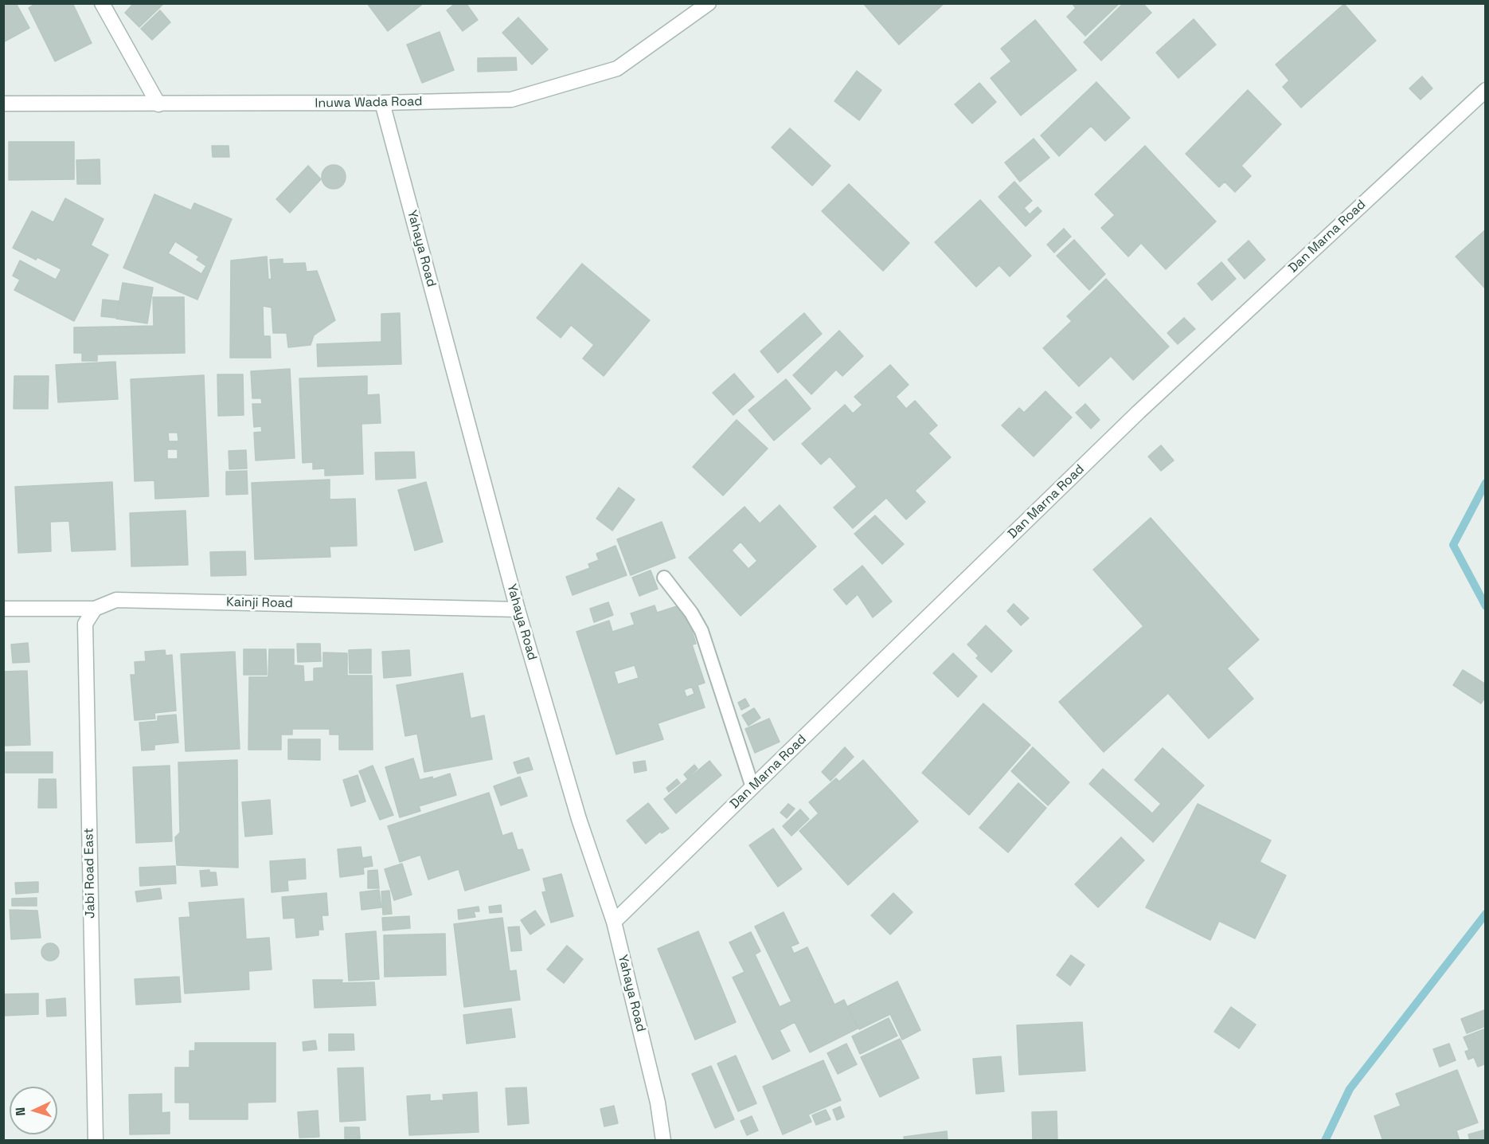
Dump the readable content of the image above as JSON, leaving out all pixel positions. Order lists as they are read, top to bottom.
{
  "streets": {
    "street": [
      "Inuwa Wada Road",
      "Dan Marna Road",
      "Yahaya Road",
      "Kainji Road",
      "Jabi Road East"
    ]
  },
  "crossings": [
    ["Inuwa Wada Road", "Yahaya Road"],
    ["Dan Marna Road", "Yahaya Road"],
    ["Yahaya Road", "Kainji Road"],
    ["Kainji Road", "Jabi Road East"]
  ],
  "north": "left"
}
